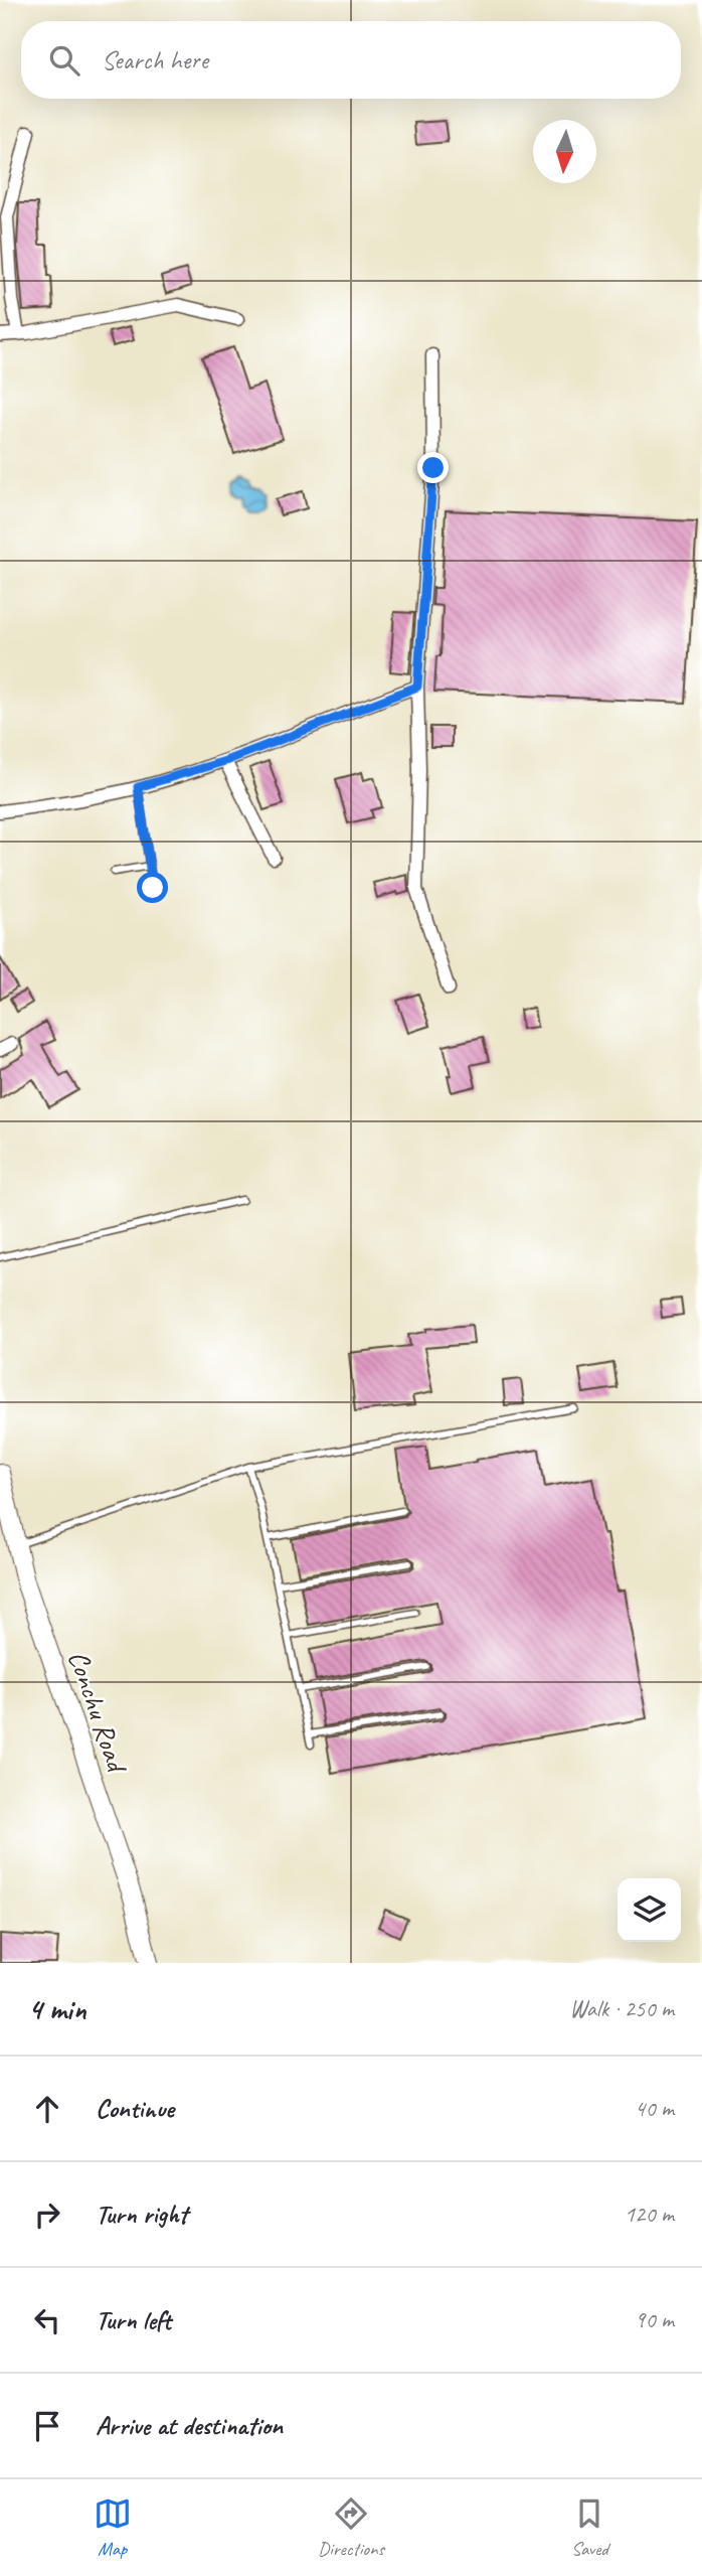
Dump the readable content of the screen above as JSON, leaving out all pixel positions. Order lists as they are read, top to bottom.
{
  "streets": {
    "main road": ["Conchu Road"]
  },
  "north": "bottom",
  "page": {
    "search": "Search here",
    "heading": ["4 min", "Walk · 250 m"],
    "list": [
      ["Continue", "40 m"],
      ["Turn right", "120 m"],
      ["Turn left", "90 m"],
      "Arrive at destination"
    ],
    "nav": ["Map", "Directions", "Saved"]
  }
}
